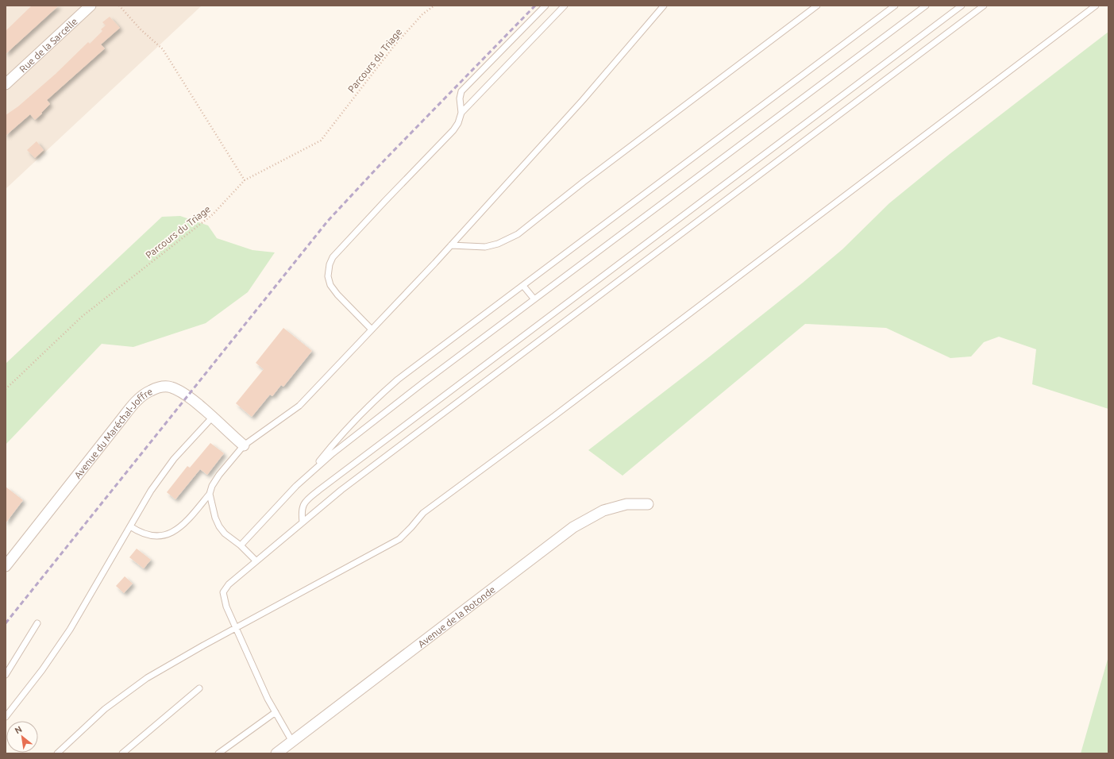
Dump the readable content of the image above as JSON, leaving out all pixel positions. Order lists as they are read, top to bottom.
{
  "streets": {
    "street": ["Rue de la Sarcelle", "Avenue du Maréchal-Joffre", "Avenue de la Rotonde"],
    "path": ["Parcours du Triage"]
  },
  "north": "top left"
}
